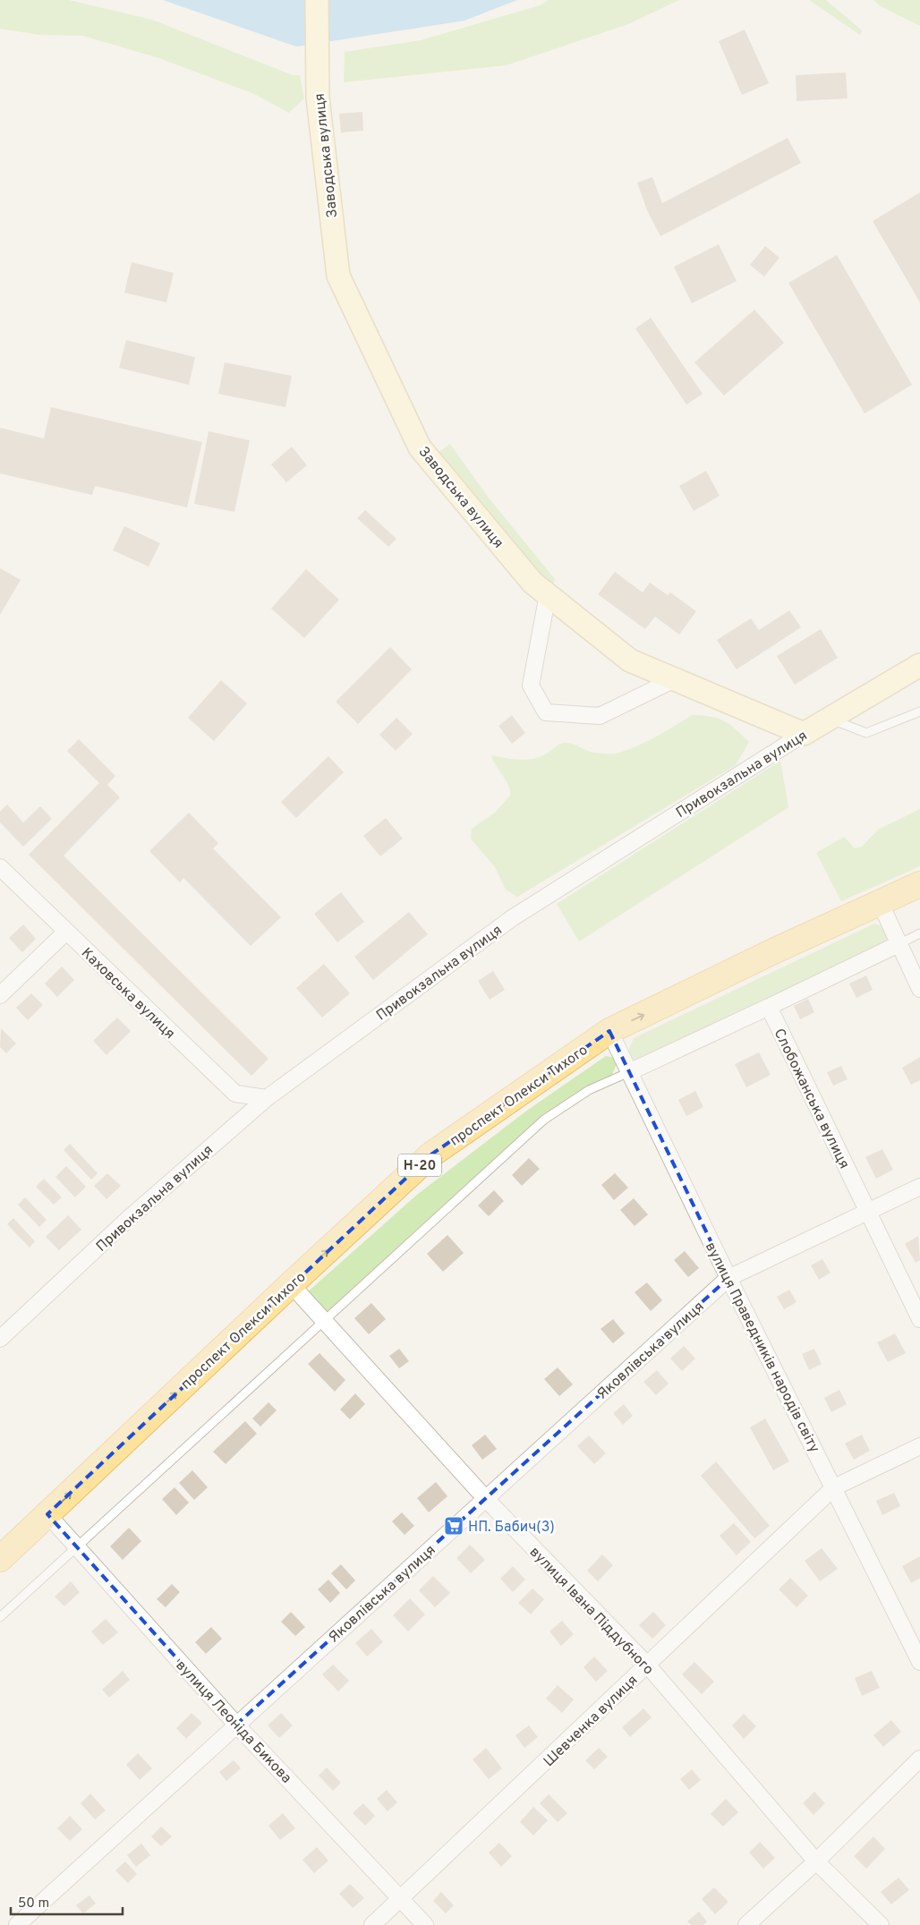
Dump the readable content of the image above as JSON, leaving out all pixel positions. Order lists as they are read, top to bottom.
{
  "streets": {
    "main road": ["проспект Олекси Тихого", "Н-20"],
    "street": [
      "Заводська вулиця",
      "Привокзальна вулиця",
      "Каховська вулиця",
      "Слобожанська вулиця",
      "вулиця Праведників народів світу",
      "Яковлівська вулиця",
      "вулиця Івана Піддубного",
      "Шевченка вулиця",
      "вулиця Леоніда Бикова"
    ]
  },
  "crossings": [
    ["Заводська вулиця", "Привокзальна вулиця"],
    ["Привокзальна вулиця", "Каховська вулиця"],
    ["проспект Олекси Тихого", "вулиця Праведників народів світу"],
    ["проспект Олекси Тихого", "вулиця Івана Піддубного"],
    ["проспект Олекси Тихого", "вулиця Леоніда Бикова"],
    ["Слобожанська вулиця", "Яковлівська вулиця"],
    ["вулиця Праведників народів світу", "Яковлівська вулиця"],
    ["вулиця Праведників народів світу", "Шевченка вулиця"],
    ["Яковлівська вулиця", "вулиця Івана Піддубного"],
    ["Яковлівська вулиця", "вулиця Леоніда Бикова"],
    ["вулиця Івана Піддубного", "Шевченка вулиця"],
    ["Шевченка вулиця", "вулиця Леоніда Бикова"]
  ],
  "one_way": ["проспект Олекси Тихого"],
  "places": {
    "supermarket": ["НП. Бабич(3)"]
  },
  "scale_bar": "50 m"
}
